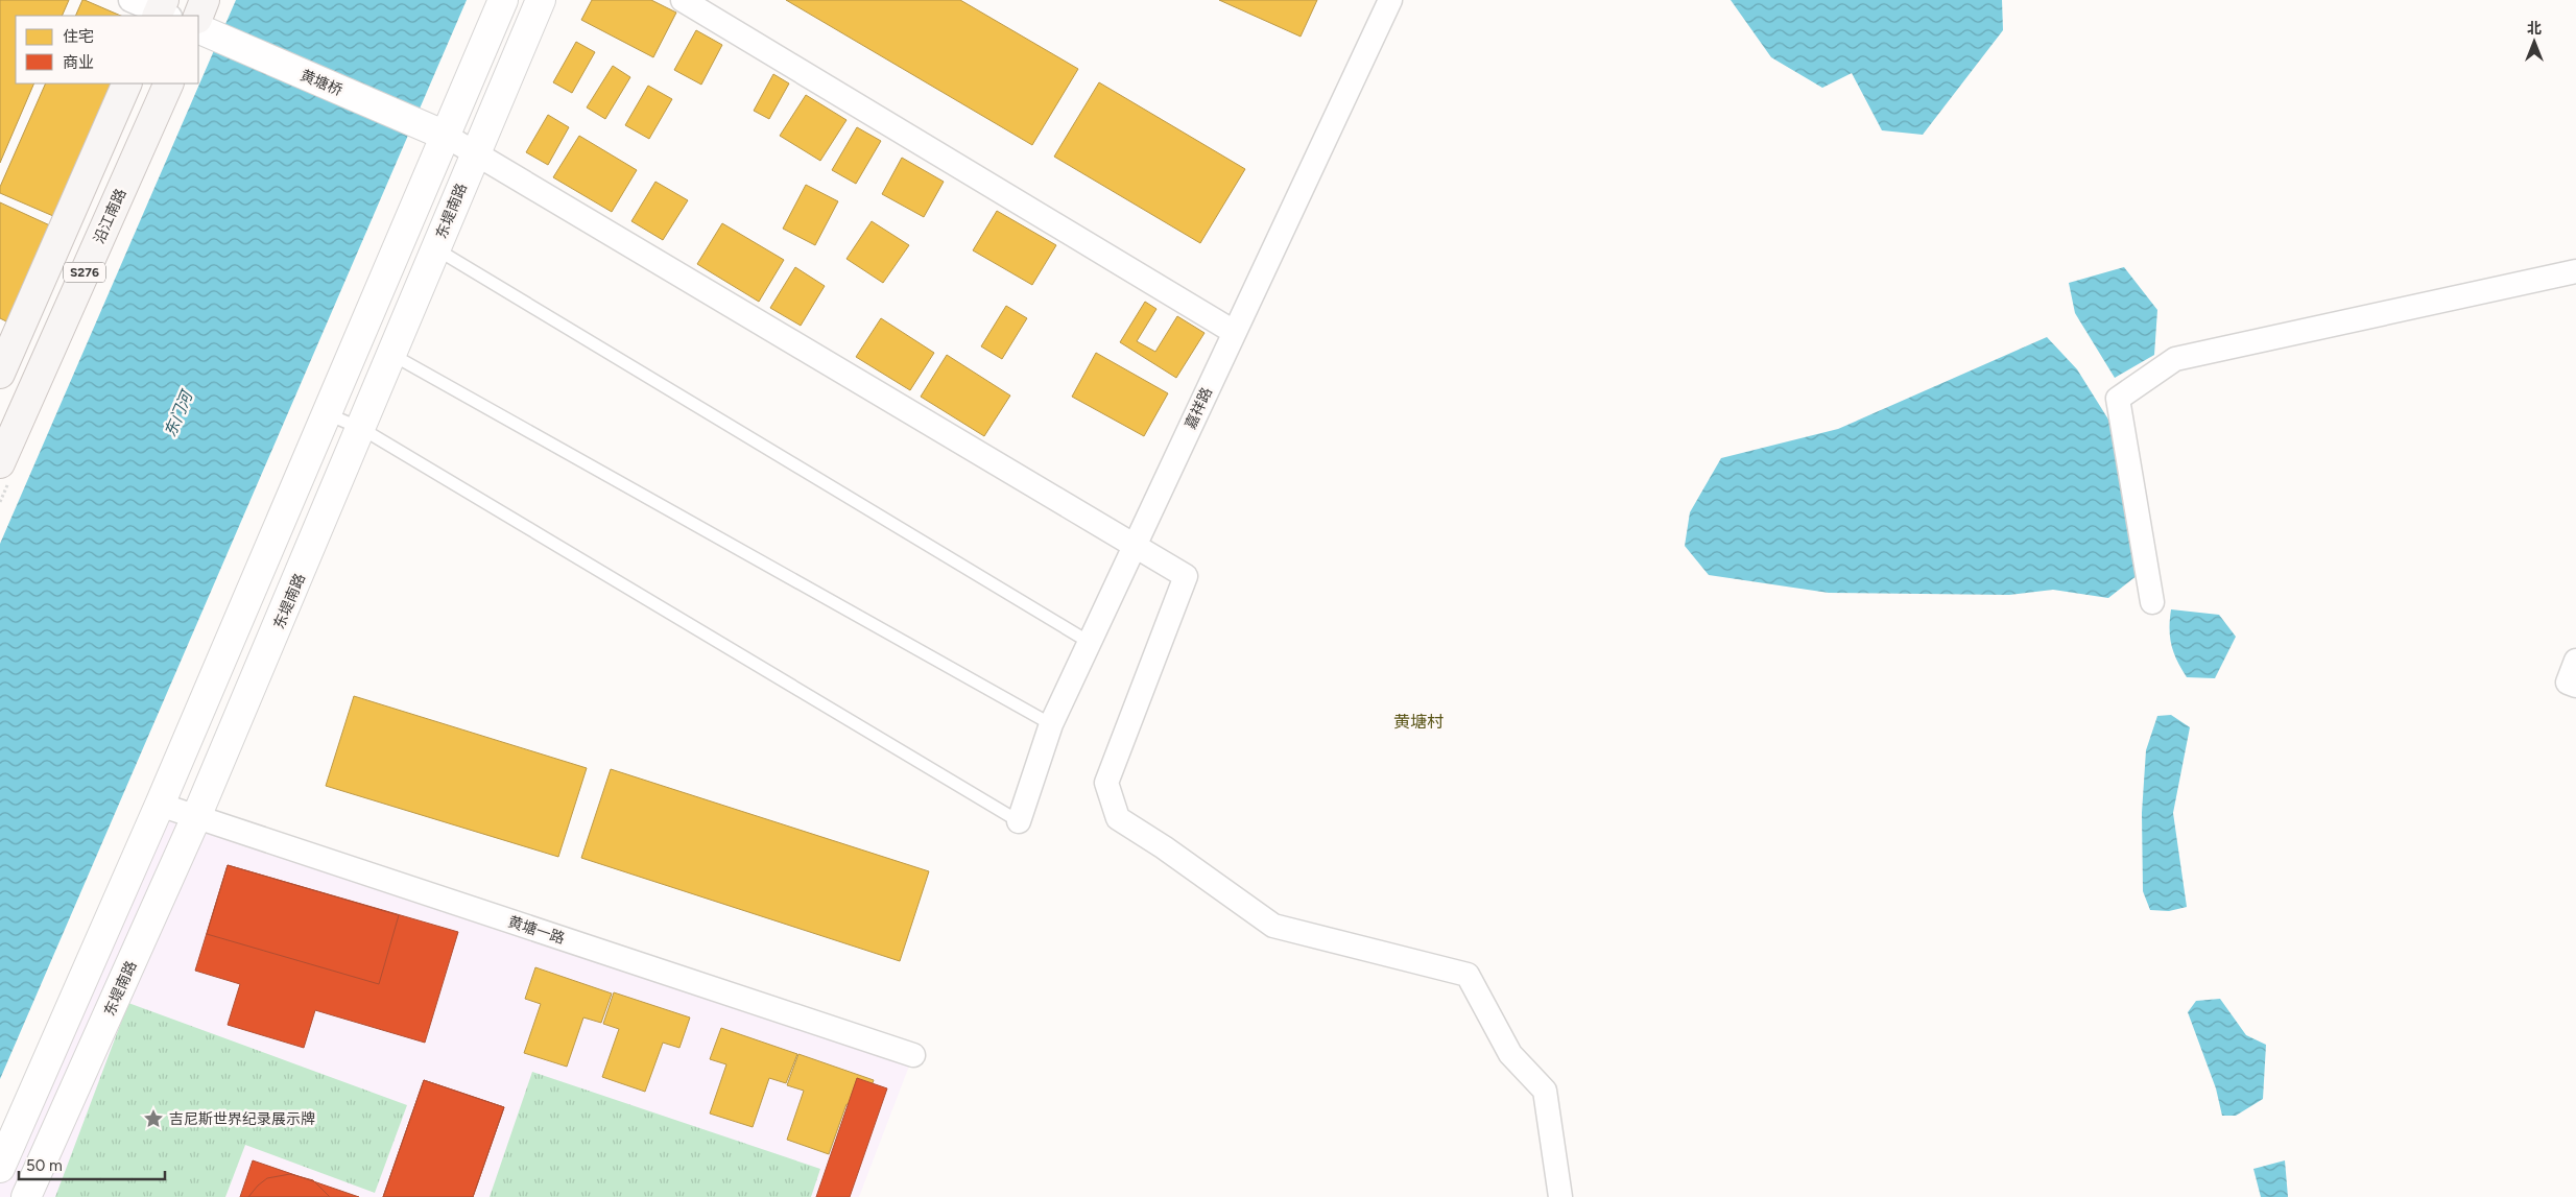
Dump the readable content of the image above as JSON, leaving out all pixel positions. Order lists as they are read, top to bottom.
{
  "streets": {
    "main road": [
      "黄塘桥",
      "东堤南路",
      "沿江南路",
      "S276"
    ],
    "street": ["嘉祥路", "黄塘一路"]
  },
  "crossings": [
    ["东堤南路", "黄塘一路"]
  ],
  "districts": ["黄塘村"],
  "water": ["东门河"],
  "places": {
    "place": ["吉尼斯世界纪录展示牌"]
  },
  "legend": ["住宅", "商业"],
  "scale_bar": "50 m",
  "north": "top"
}
